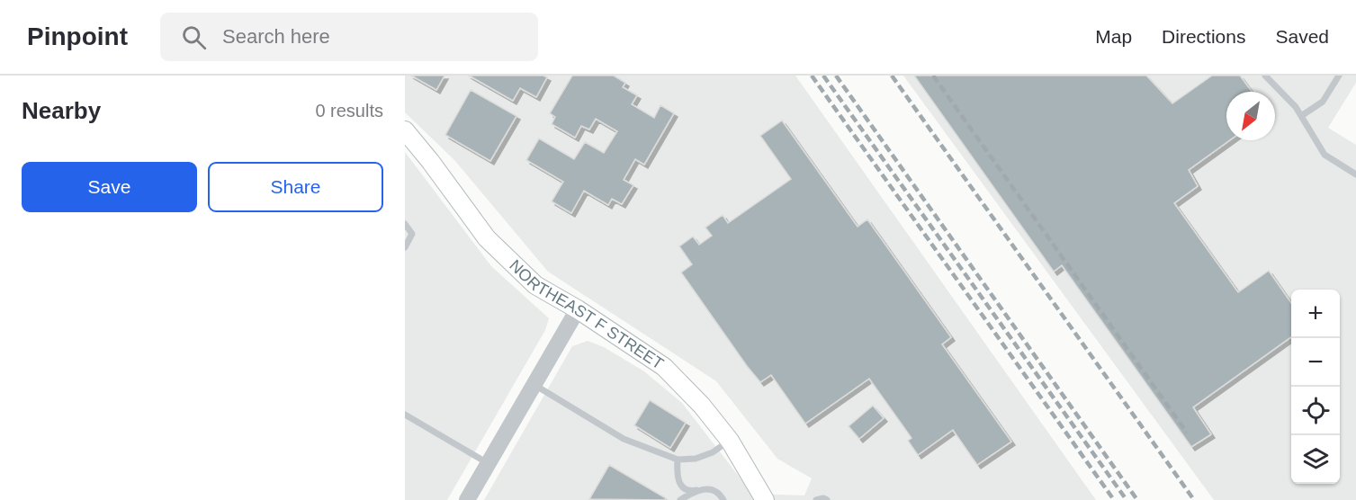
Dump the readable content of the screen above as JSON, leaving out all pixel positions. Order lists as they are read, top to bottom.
{
  "streets": {
    "main road": ["NORTHEAST F STREET"]
  },
  "north": "bottom left",
  "page": {
    "header": "Pinpoint",
    "search": "Search here",
    "nav": ["Map", "Directions", "Saved"],
    "heading": ["Nearby", "0 results"],
    "buttons": ["Save", "Share"],
    "map_buttons": ["+", "−"]
  }
}
